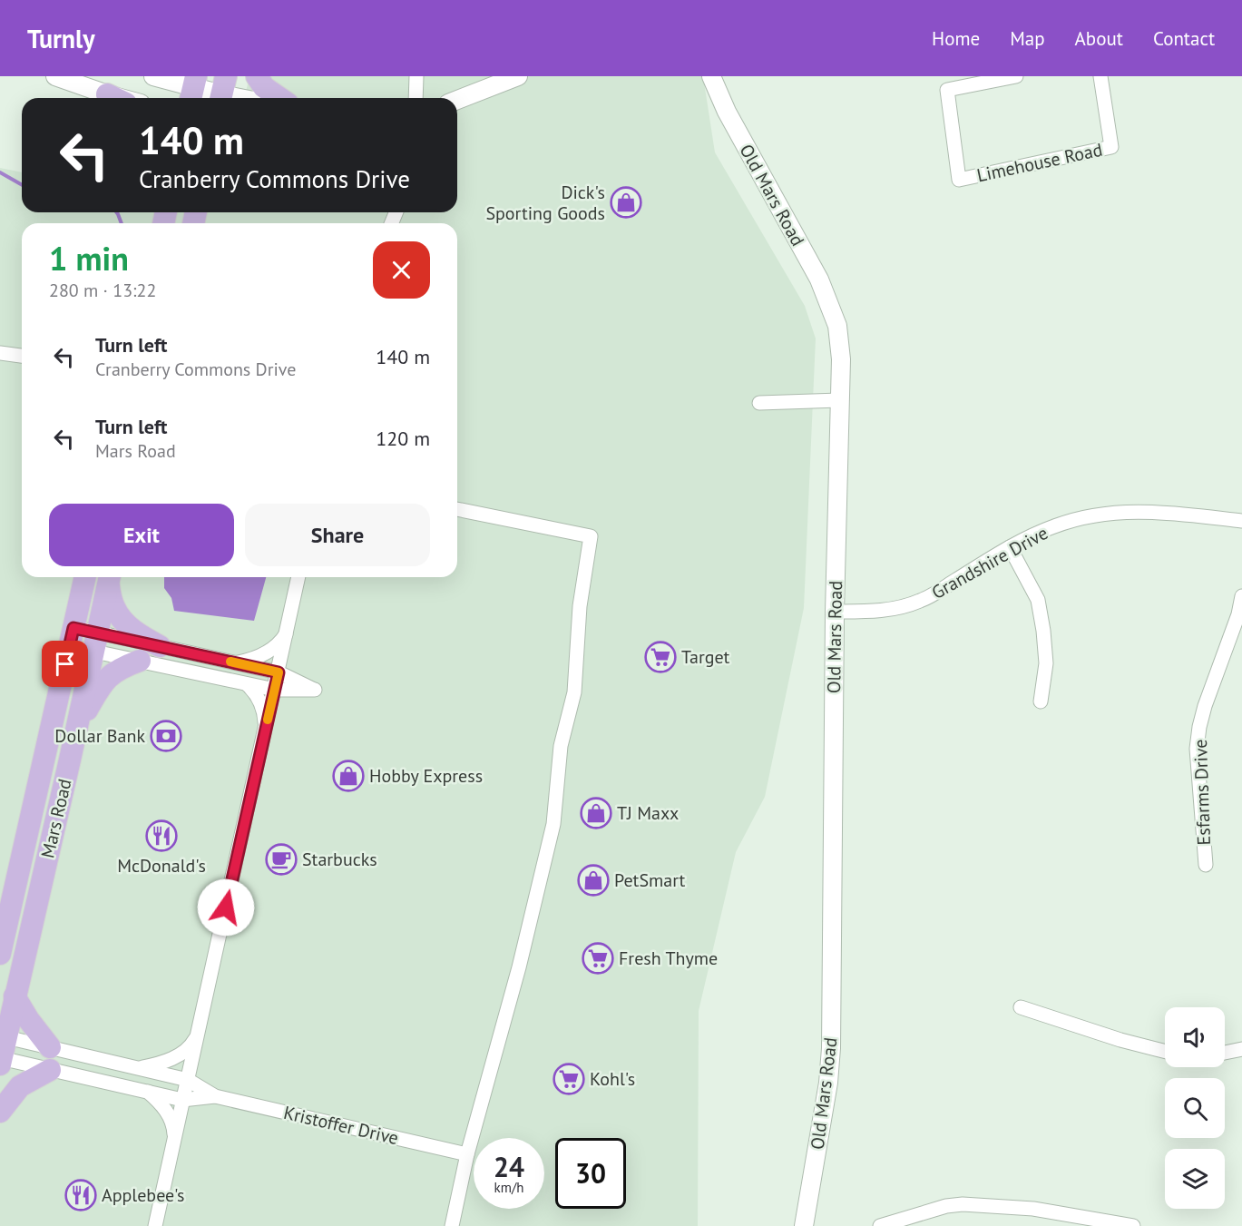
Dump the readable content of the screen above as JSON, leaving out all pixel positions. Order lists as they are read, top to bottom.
{
  "streets": {
    "main road": ["Mars Road"],
    "street": [
      "Limehouse Road",
      "Old Mars Road",
      "Grandshire Drive",
      "Esfarms Drive",
      "Kristoffer Drive"
    ]
  },
  "crossings": [
    ["Old Mars Road", "Grandshire Drive"],
    ["Mars Road", "Kristoffer Drive"]
  ],
  "places": {
    "shop": [
      "Dick's Sporting Goods",
      "Hobby Express",
      "TJ Maxx",
      "PetSmart"
    ],
    "supermarket": ["Target", "Fresh Thyme", "Kohl's"],
    "bank": ["Dollar Bank"],
    "restaurant": ["McDonald's", "Applebee's"],
    "cafe": ["Starbucks"]
  },
  "page": {
    "header": "Turnly",
    "nav": [
      "Home",
      "Map",
      "About",
      "Contact"
    ],
    "turn": ["140 m", "Cranberry Commons Drive"],
    "heading": ["1 min", "280 m · 13:22"],
    "list": [
      {
        "name": "Turn left",
        "note": "Cranberry Commons Drive",
        "value": "140 m"
      },
      {
        "name": "Turn left",
        "note": "Mars Road",
        "value": "120 m"
      }
    ],
    "buttons": ["Exit", "Share"],
    "speed": "24 km/h",
    "limit": "30"
  }
}
